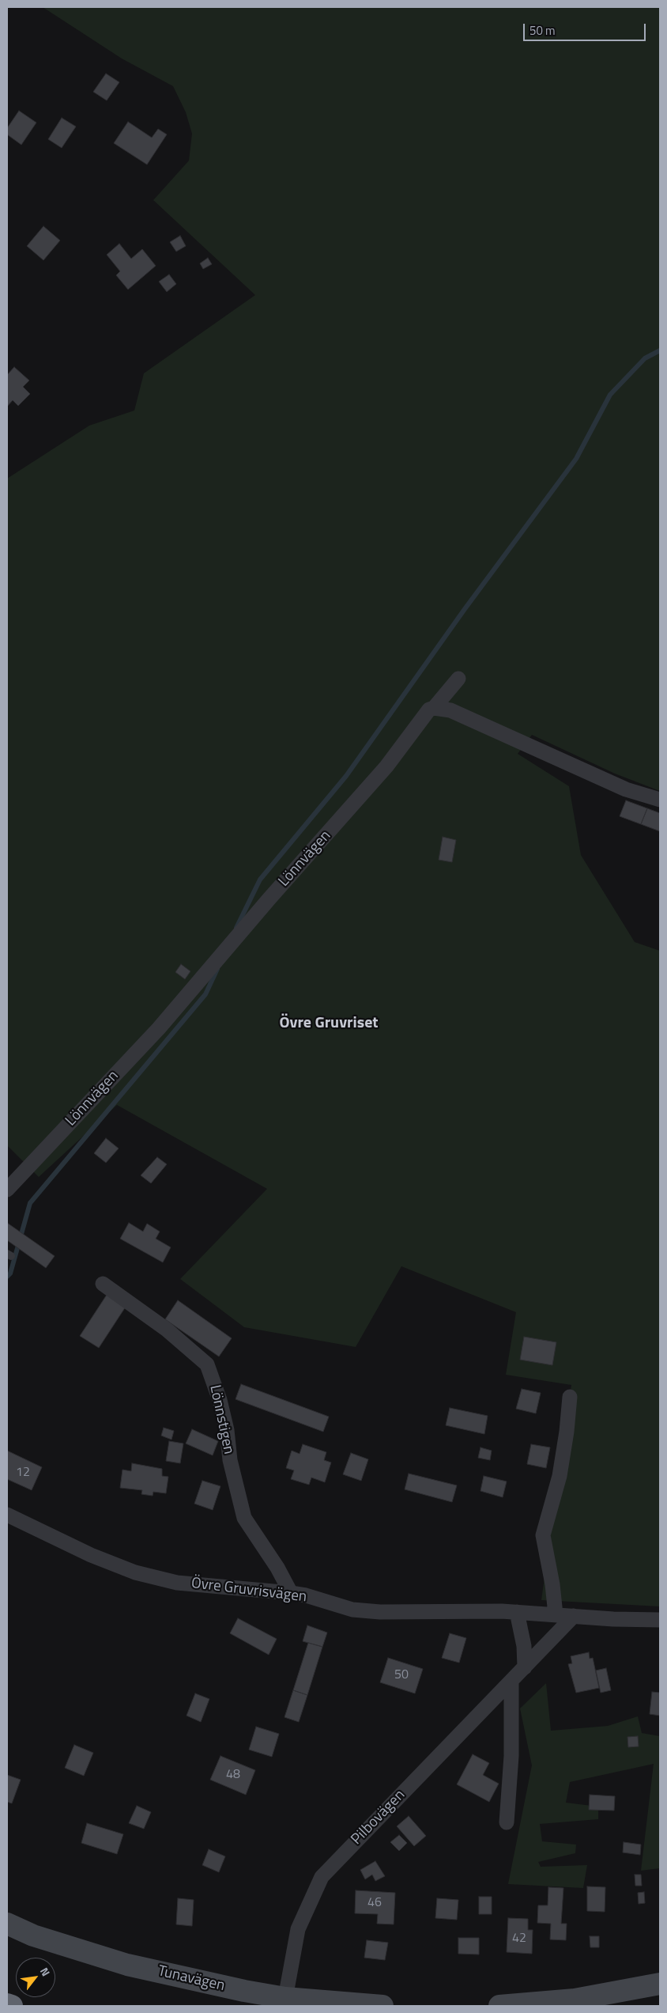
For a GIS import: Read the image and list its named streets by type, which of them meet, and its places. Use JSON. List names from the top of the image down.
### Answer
{
  "streets": {
    "street": [
      "Lönnvägen",
      "Lönnstigen",
      "Övre Gruvrisvägen",
      "Pilbovägen",
      "Tunavägen"
    ]
  },
  "crossings": [
    ["Lönnstigen", "Övre Gruvrisvägen"],
    ["Övre Gruvrisvägen", "Pilbovägen"],
    ["Pilbovägen", "Tunavägen"]
  ],
  "districts": ["Övre Gruvriset"],
  "house_numbers": [
    "12",
    "50",
    "48",
    "46",
    "42"
  ],
  "scale_bar": "50 m",
  "north": "top right"
}
